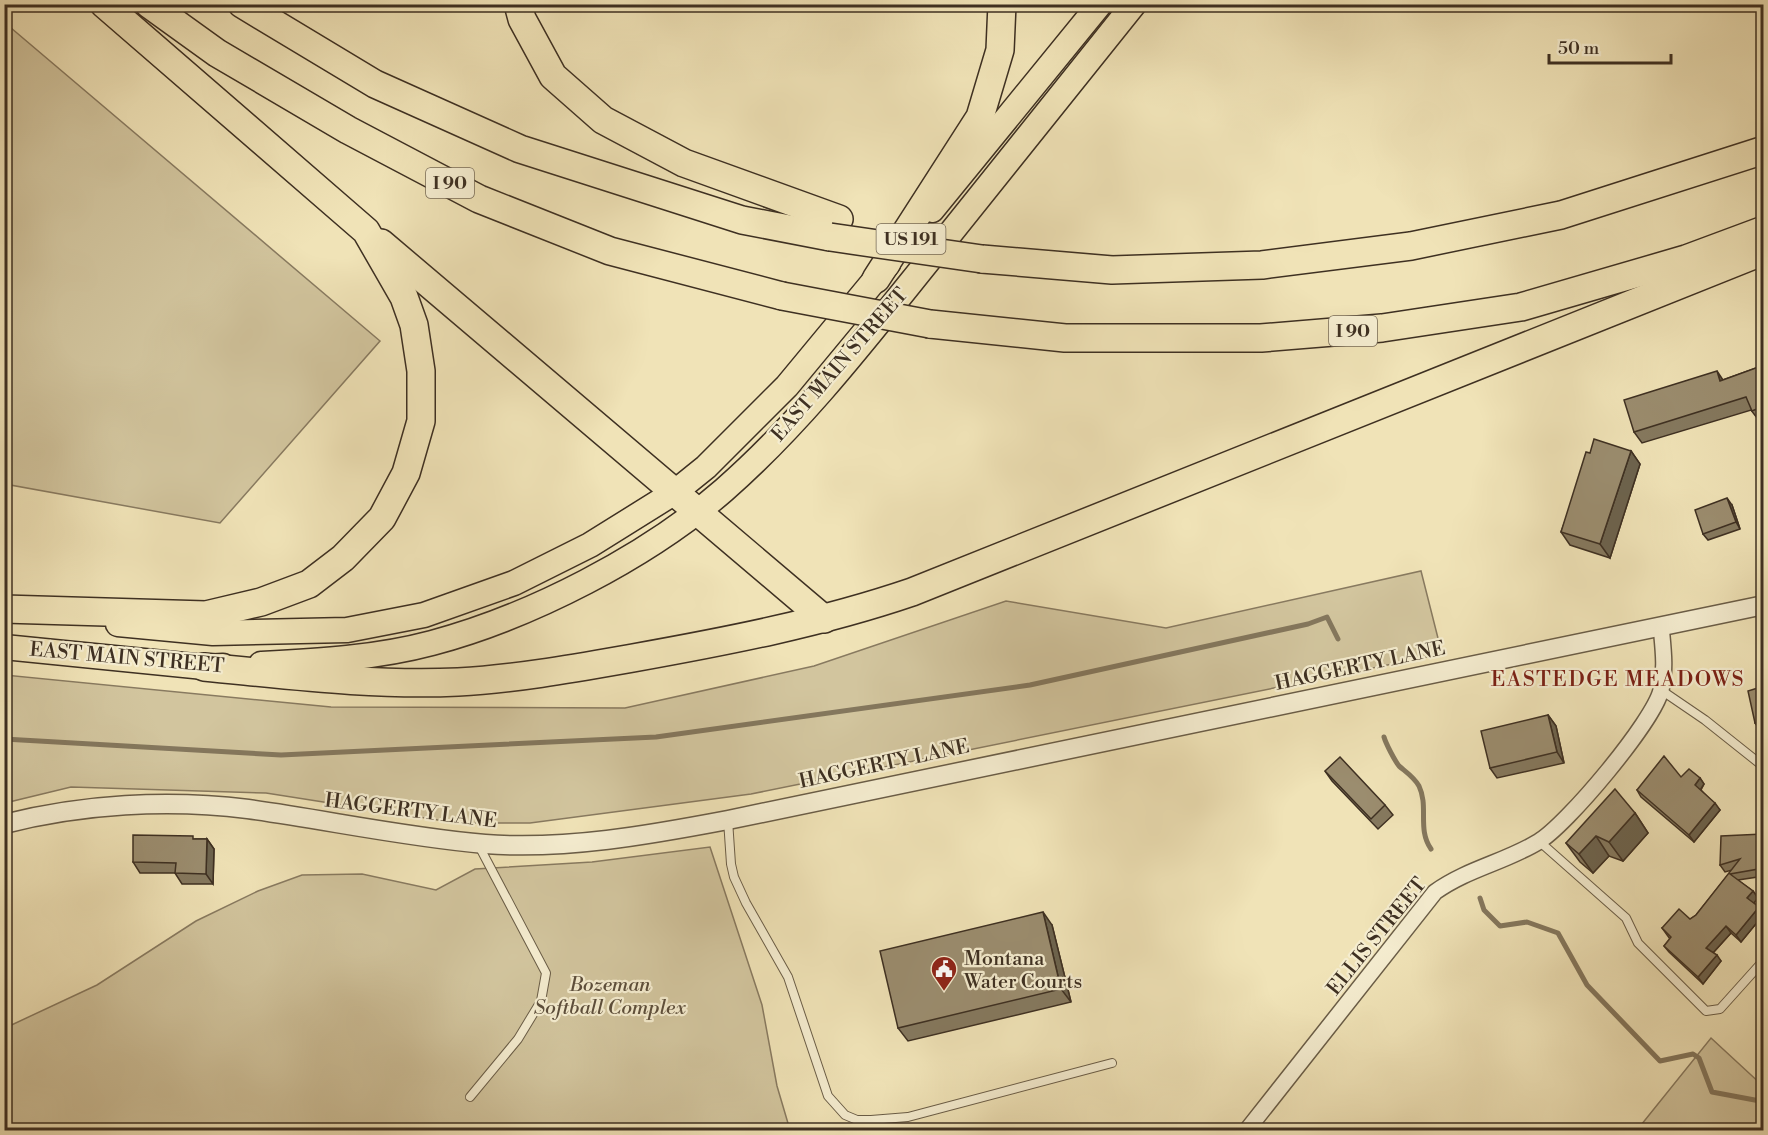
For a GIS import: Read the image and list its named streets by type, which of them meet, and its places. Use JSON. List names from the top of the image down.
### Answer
{
  "streets": {
    "highway": ["I 90", "US 191", "EAST MAIN STREET"],
    "street": ["HAGGERTY LANE", "ELLIS STREET"]
  },
  "crossings": [
    ["HAGGERTY LANE", "ELLIS STREET"]
  ],
  "districts": ["EASTEDGE MEADOWS"],
  "parks": ["Bozeman Softball Complex"],
  "places": {
    "public building": ["Montana Water Courts"]
  },
  "scale_bar": "50 m"
}
